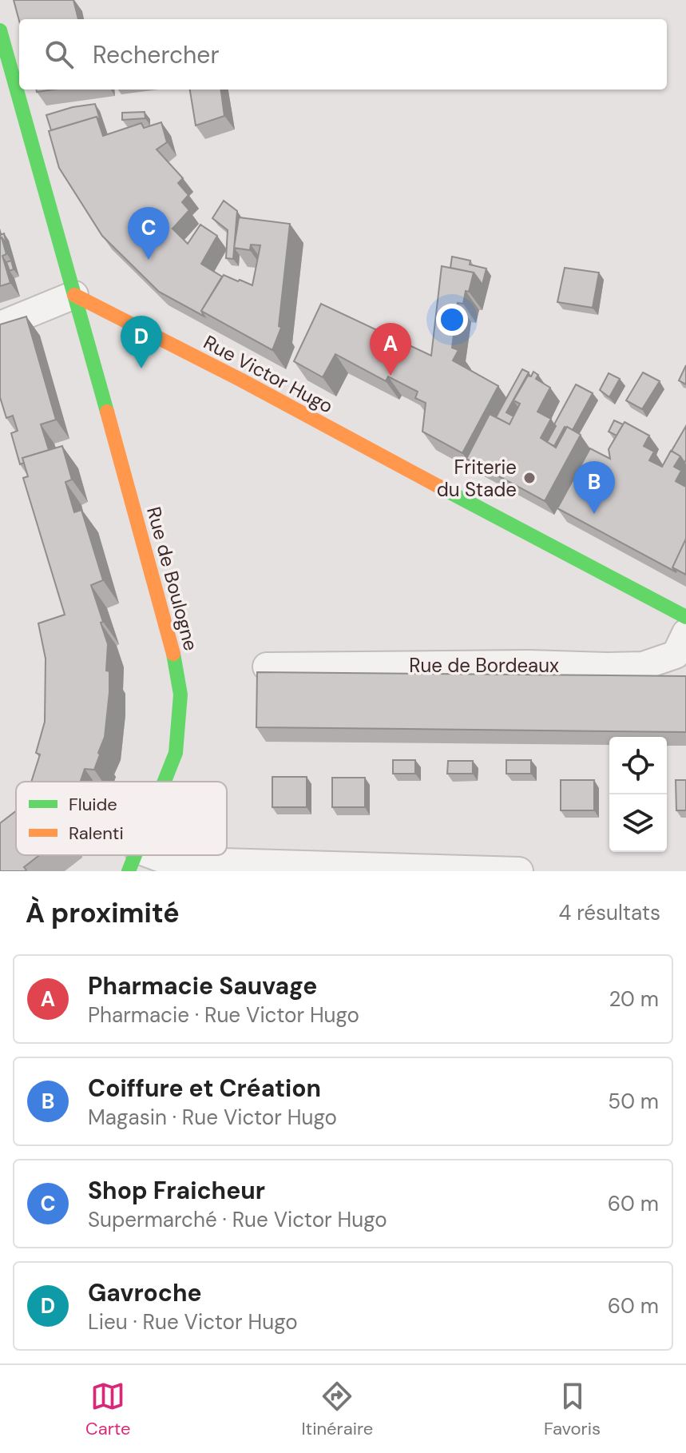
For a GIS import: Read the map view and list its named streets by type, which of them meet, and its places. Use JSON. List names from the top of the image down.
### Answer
{
  "streets": {
    "street": ["Rue Victor Hugo", "Rue de Boulogne", "Rue de Bordeaux"]
  },
  "crossings": [
    ["Rue Victor Hugo", "Rue de Boulogne"]
  ],
  "places": ["Friterie du Stade"],
  "legend": ["Fluide", "Ralenti"],
  "page": {
    "search": "Rechercher",
    "pins": [
      "C",
      "D",
      "A",
      "B"
    ],
    "heading": ["À proximité", "4 résultats"],
    "list": [
      {
        "mark": "A",
        "name": "Pharmacie Sauvage",
        "note": "Pharmacie · Rue Victor Hugo",
        "value": "20 m"
      },
      {
        "mark": "B",
        "name": "Coiffure et Création",
        "note": "Magasin · Rue Victor Hugo",
        "value": "50 m"
      },
      {
        "mark": "C",
        "name": "Shop Fraicheur",
        "note": "Supermarché · Rue Victor Hugo",
        "value": "60 m"
      },
      {
        "mark": "D",
        "name": "Gavroche",
        "note": "Lieu · Rue Victor Hugo",
        "value": "60 m"
      }
    ],
    "nav": ["Carte", "Itinéraire", "Favoris"]
  }
}
